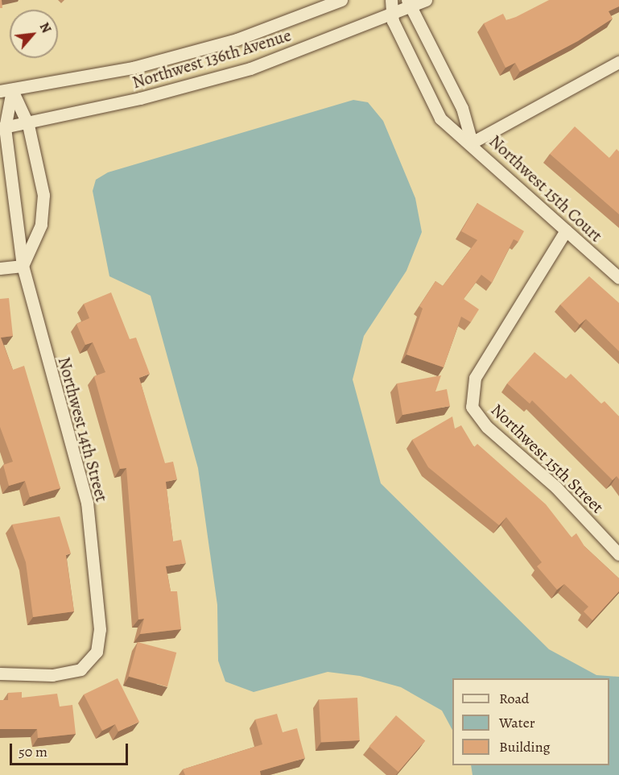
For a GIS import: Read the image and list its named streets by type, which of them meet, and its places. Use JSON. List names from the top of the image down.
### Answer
{
  "streets": {
    "street": [
      "Northwest 136th Avenue",
      "Northwest 15th Court",
      "Northwest 14th Street",
      "Northwest 15th Street"
    ]
  },
  "crossings": [
    ["Northwest 136th Avenue", "Northwest 15th Court"],
    ["Northwest 136th Avenue", "Northwest 14th Street"],
    ["Northwest 15th Court", "Northwest 15th Street"]
  ],
  "legend": ["Road", "Water", "Building"],
  "scale_bar": "50 m",
  "north": "top right"
}
